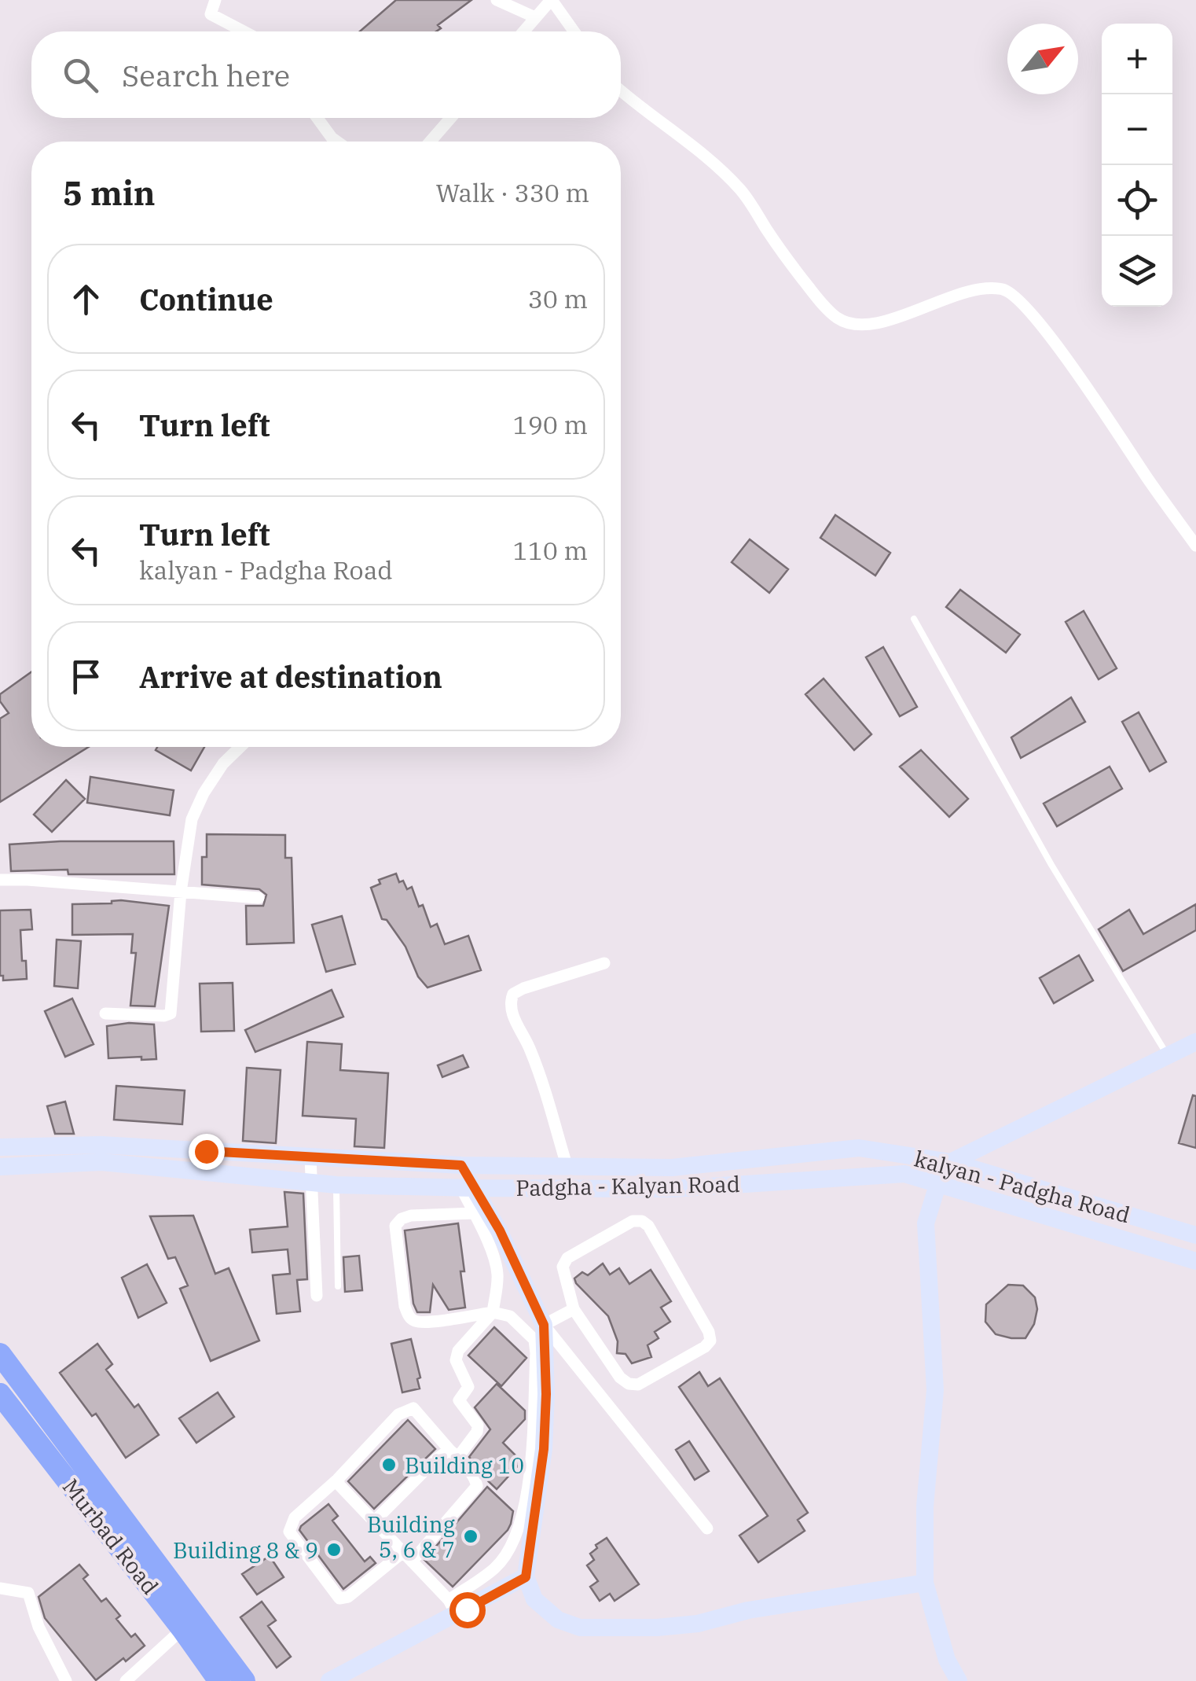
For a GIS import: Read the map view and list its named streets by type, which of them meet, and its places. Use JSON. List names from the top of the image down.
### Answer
{
  "streets": {
    "highway": ["Murbad Road"],
    "main road": ["Padgha - Kalyan Road", "kalyan - Padgha Road"]
  },
  "crossings": [
    ["Padgha - Kalyan Road", "kalyan - Padgha Road"]
  ],
  "places": ["Building 10", "Building 5, 6 & 7", "Building 8 & 9"],
  "north": "top right",
  "page": {
    "map_buttons": ["+", "−"],
    "search": "Search here",
    "heading": ["5 min", "Walk · 330 m"],
    "list": [
      ["Continue", "30 m"],
      ["Turn left", "190 m"],
      ["Turn left", "kalyan - Padgha Road", "110 m"],
      "Arrive at destination"
    ]
  }
}
